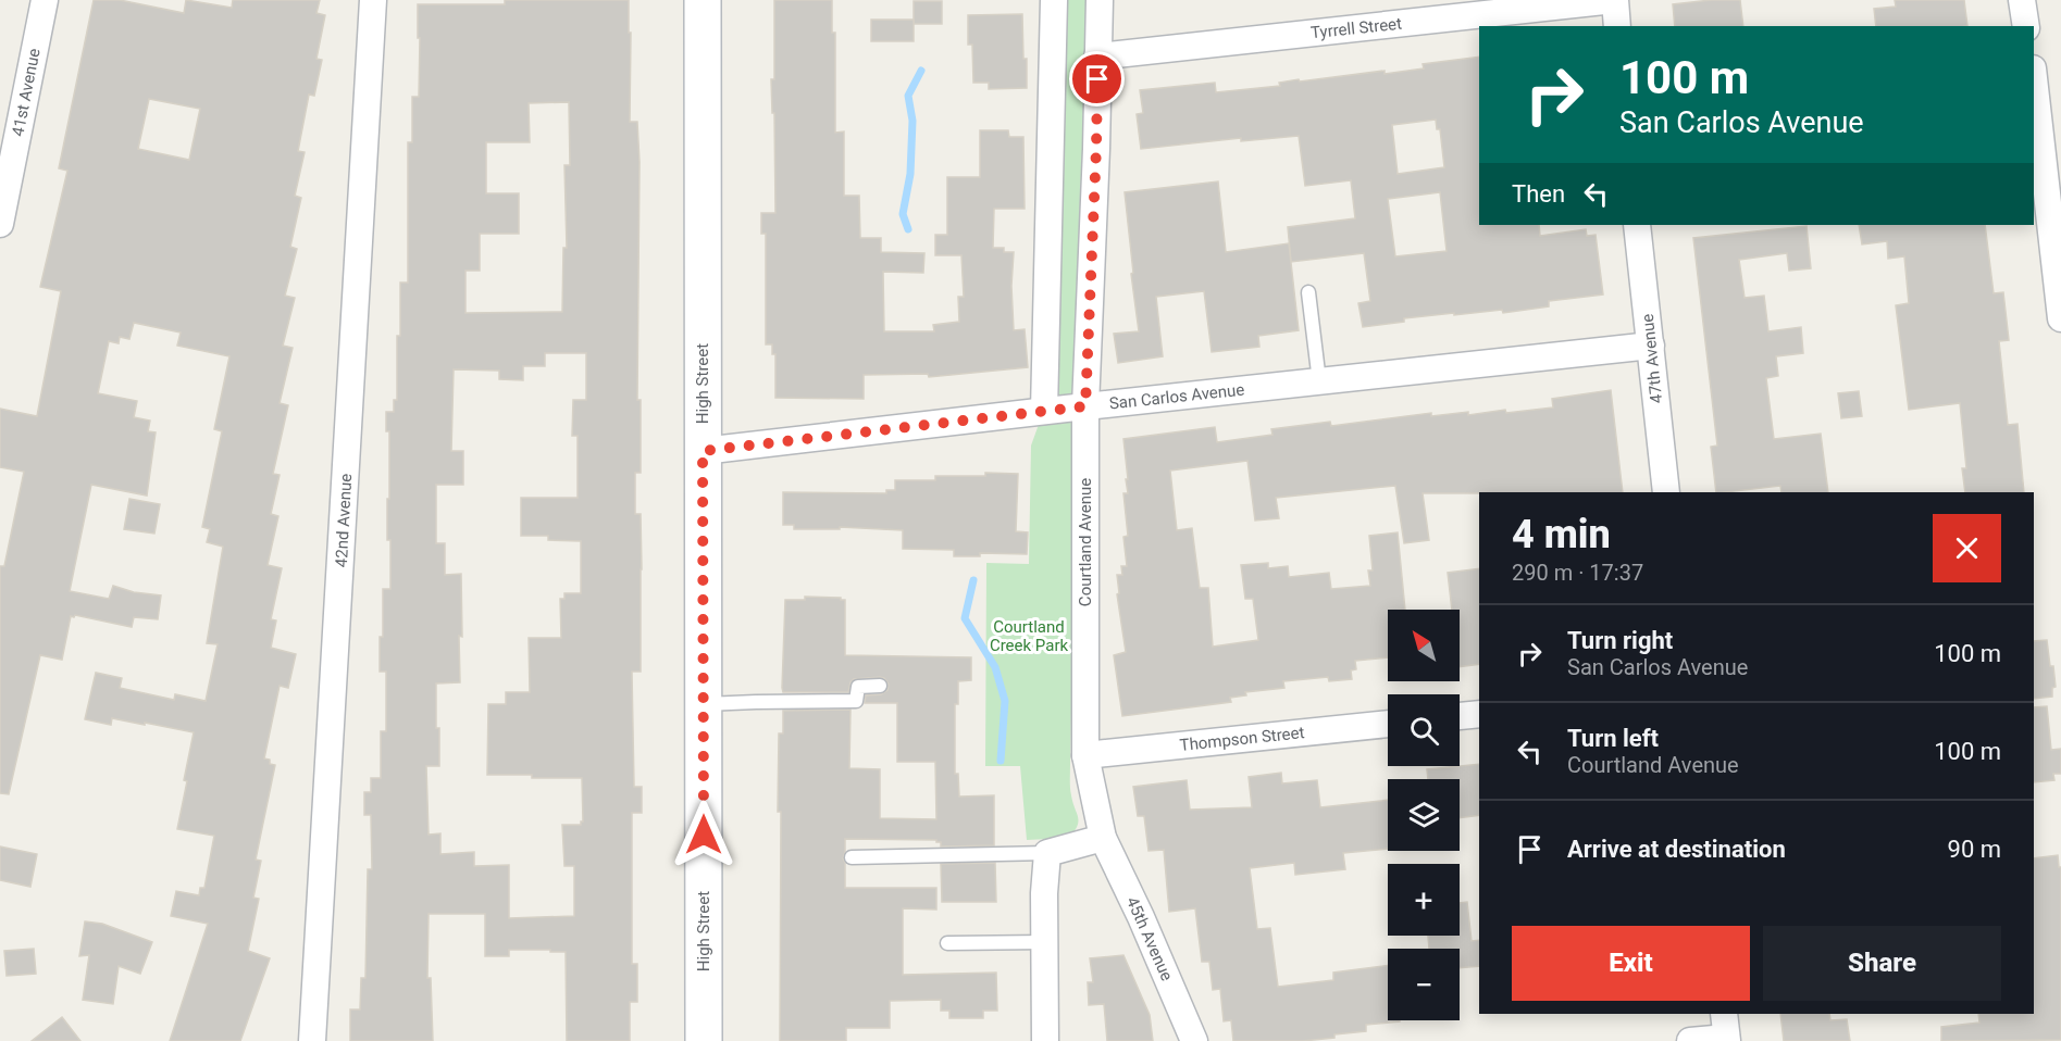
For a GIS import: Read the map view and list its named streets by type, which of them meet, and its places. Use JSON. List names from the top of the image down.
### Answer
{
  "streets": {
    "main road": ["High Street"],
    "street": [
      "Tyrrell Street",
      "41st Avenue",
      "47th Avenue",
      "San Carlos Avenue",
      "42nd Avenue",
      "Courtland Avenue",
      "Thompson Street",
      "45th Avenue"
    ]
  },
  "crossings": [
    ["Tyrrell Street", "Courtland Avenue"],
    ["47th Avenue", "San Carlos Avenue"],
    ["High Street", "San Carlos Avenue"],
    ["San Carlos Avenue", "Courtland Avenue"],
    ["Courtland Avenue", "Thompson Street"],
    ["Courtland Avenue", "45th Avenue"]
  ],
  "parks": ["Courtland Creek Park"],
  "north": "top left",
  "page": {
    "turn": ["100 m", "San Carlos Avenue"],
    "then": "Then",
    "heading": ["4 min", "290 m · 17:37"],
    "list": [
      {
        "name": "Turn right",
        "note": "San Carlos Avenue",
        "value": "100 m"
      },
      {
        "name": "Turn left",
        "note": "Courtland Avenue",
        "value": "100 m"
      },
      {
        "name": "Arrive at destination",
        "value": "90 m"
      }
    ],
    "map_buttons": ["+", "−"],
    "buttons": ["Exit", "Share"]
  }
}
